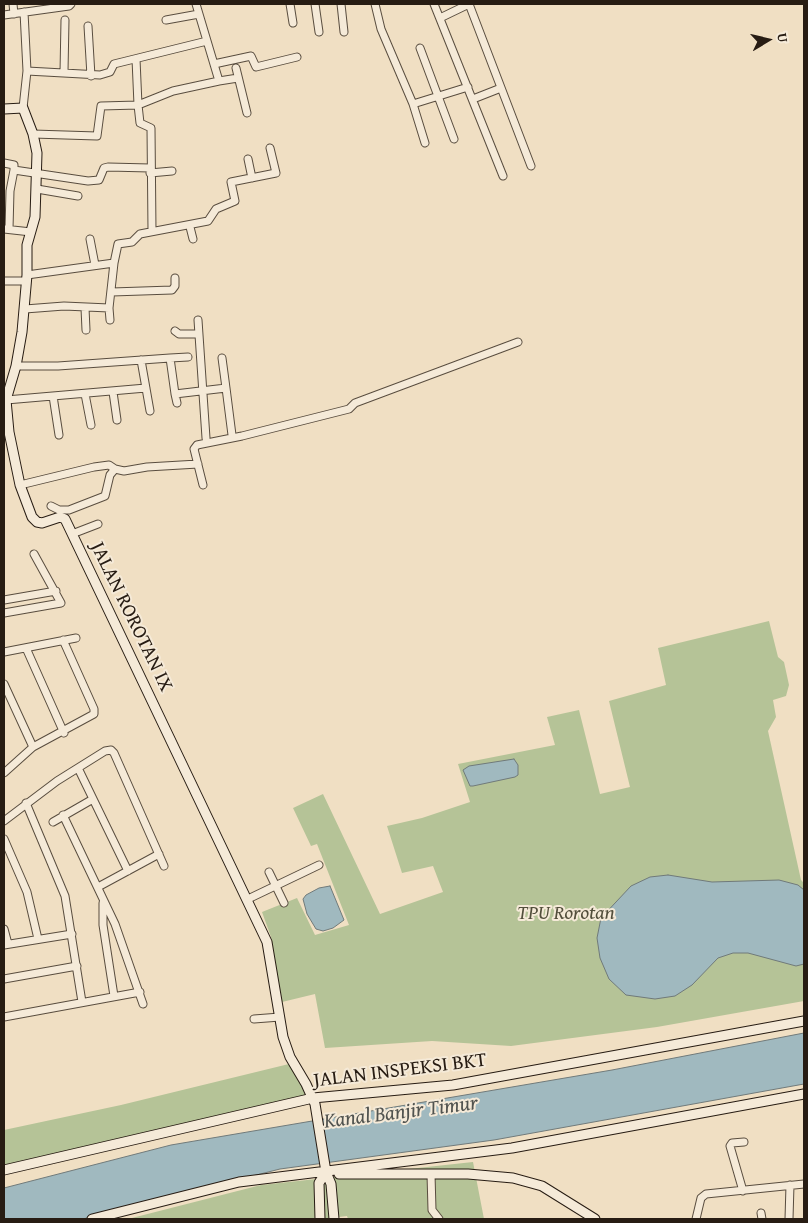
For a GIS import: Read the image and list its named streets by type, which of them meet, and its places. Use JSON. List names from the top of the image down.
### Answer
{
  "streets": {
    "street": ["JALAN ROROTAN IX", "JALAN INSPEKSI BKT"]
  },
  "crossings": [
    ["JALAN ROROTAN IX", "JALAN INSPEKSI BKT"]
  ],
  "water": ["Kanal Banjir Timur"],
  "parks": ["TPU Rorotan"],
  "north": "right"
}
